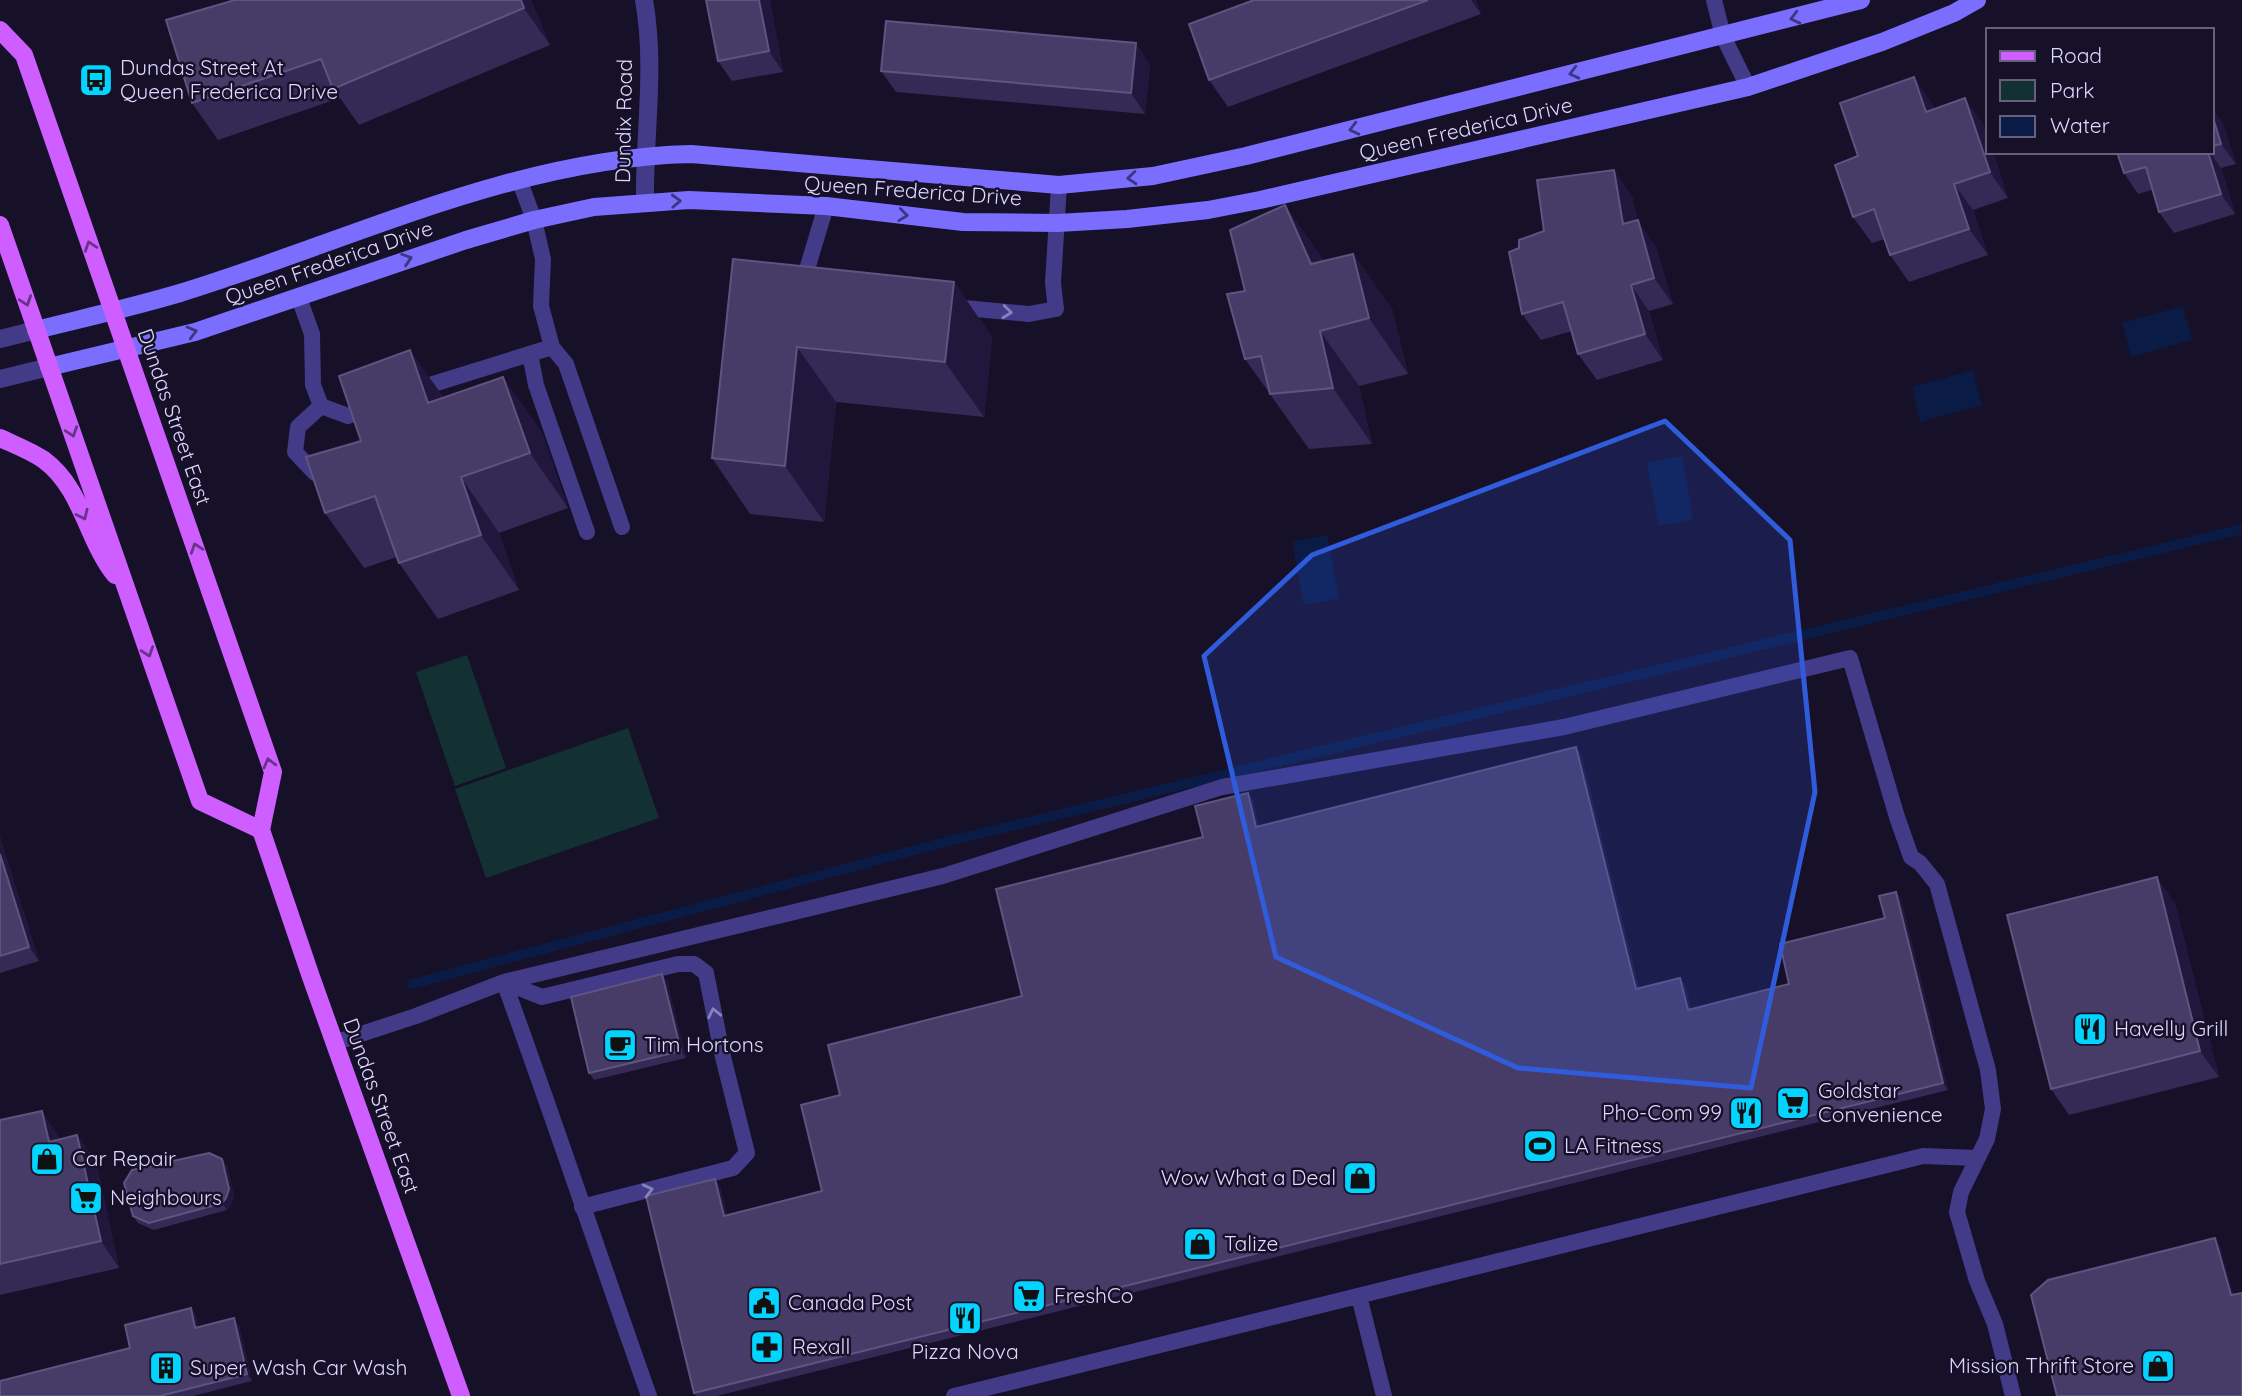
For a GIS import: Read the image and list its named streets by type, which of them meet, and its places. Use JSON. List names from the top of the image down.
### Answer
{
  "streets": {
    "main road": ["Dundas Street East"],
    "street": ["Dundix Road", "Queen Frederica Drive"]
  },
  "crossings": [
    ["Dundix Road", "Queen Frederica Drive"],
    ["Queen Frederica Drive", "Dundas Street East"]
  ],
  "places": {
    "bus stop": ["Dundas Street At Queen Frederica Drive"],
    "restaurant": ["Havelly Grill", "Pho-Com 99", "Pizza Nova"],
    "cafe": ["Tim Hortons"],
    "supermarket": ["Goldstar Convenience", "Neighbours", "FreshCo"],
    "sports": ["LA Fitness"],
    "shop": [
      "Car Repair",
      "Wow What a Deal",
      "Talize",
      "Mission Thrift Store"
    ],
    "public building": ["Canada Post"],
    "pharmacy": ["Rexall"],
    "building": ["Super Wash Car Wash"]
  },
  "legend": ["Road", "Park", "Water"]
}
